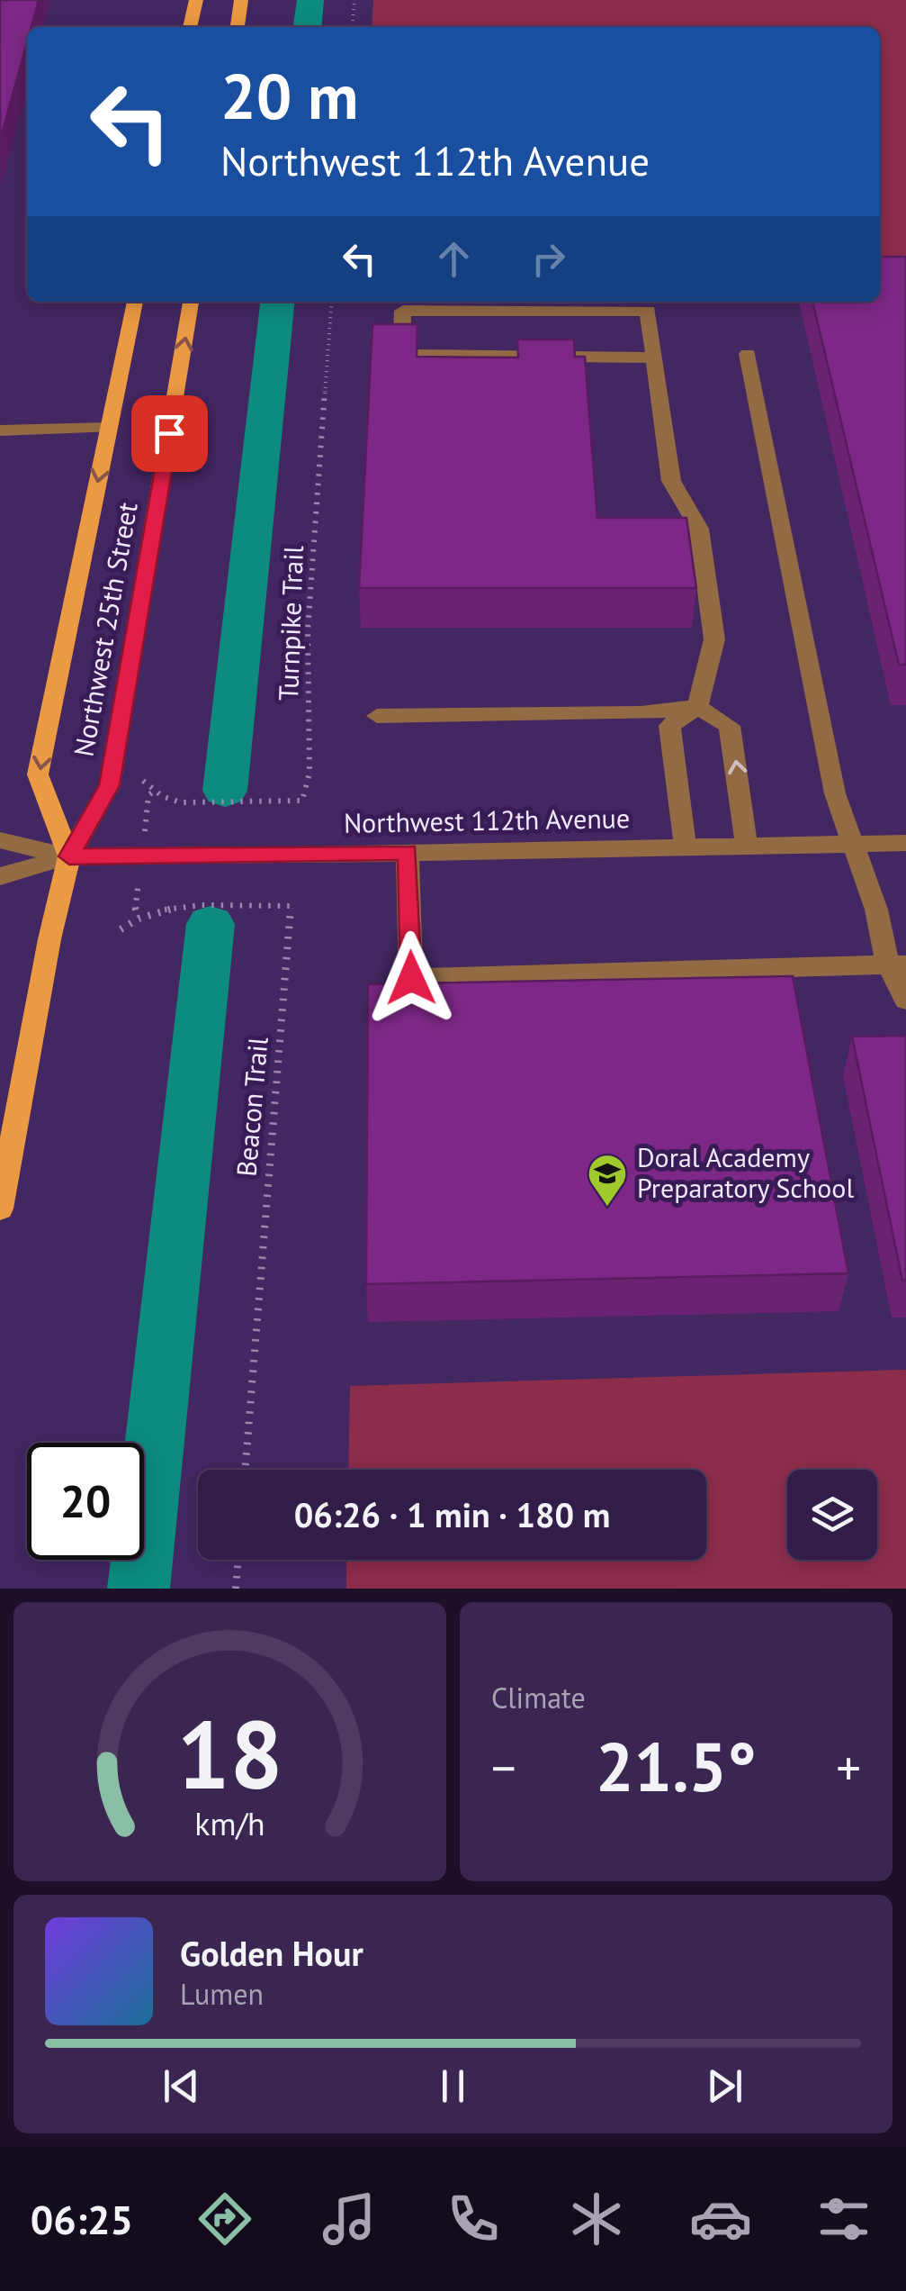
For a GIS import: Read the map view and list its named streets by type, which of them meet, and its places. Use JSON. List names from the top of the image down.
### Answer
{
  "streets": {
    "main road": ["Northwest 25th Street"],
    "street": ["Northwest 112th Avenue"],
    "path": ["Turnpike Trail", "Beacon Trail"]
  },
  "crossings": [
    ["Northwest 25th Street", "Northwest 112th Avenue"]
  ],
  "places": {
    "school or university": ["Doral Academy Preparatory School"]
  },
  "page": {
    "turn": ["20 m", "Northwest 112th Avenue"],
    "limit": "20",
    "trip": "06:26 · 1 min · 180 m",
    "tile": "Climate",
    "heat": ["−", "21.5°", "+"],
    "song": ["Golden Hour", "Lumen"],
    "tabs": "06:25",
    "gauge": ["18", "km/h"]
  }
}
